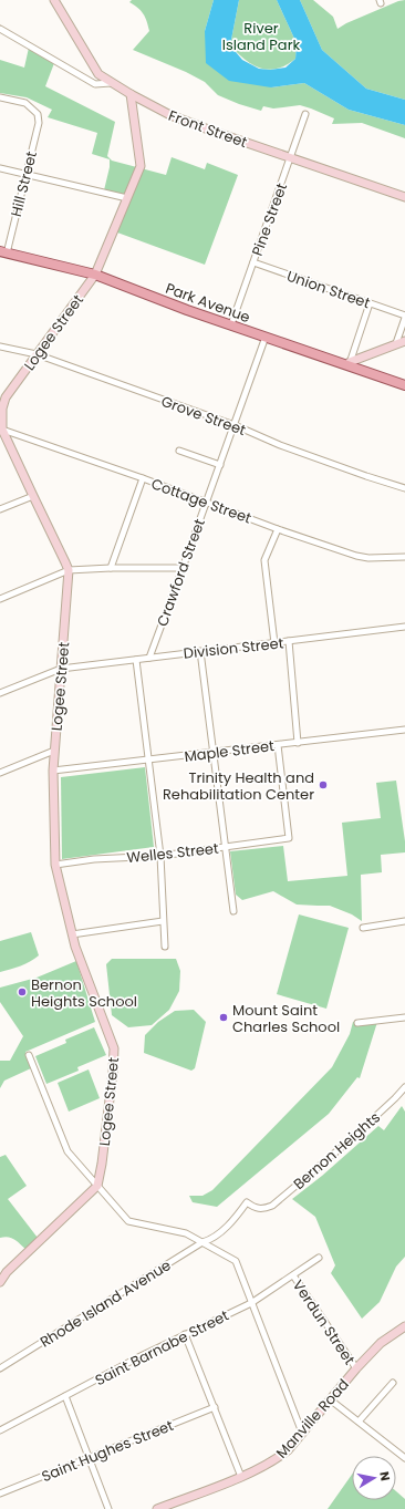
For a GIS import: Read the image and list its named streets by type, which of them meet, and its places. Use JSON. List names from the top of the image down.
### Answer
{
  "streets": {
    "main road": ["Park Avenue"],
    "street": [
      "Front Street",
      "Hill Street",
      "Pine Street",
      "Union Street",
      "Logee Street",
      "Grove Street",
      "Cottage Street",
      "Crawford Street",
      "Division Street",
      "Maple Street",
      "Welles Street",
      "Bernon Heights",
      "Rhode Island Avenue",
      "Verdun Street",
      "Saint Barnabe Street",
      "Manville Road",
      "Saint Hughes Street"
    ]
  },
  "crossings": [
    ["Front Street", "Pine Street"],
    ["Front Street", "Logee Street"],
    ["Hill Street", "Park Avenue"],
    ["Pine Street", "Union Street"],
    ["Pine Street", "Park Avenue"],
    ["Park Avenue", "Logee Street"],
    ["Park Avenue", "Crawford Street"],
    ["Logee Street", "Grove Street"],
    ["Logee Street", "Cottage Street"],
    ["Logee Street", "Division Street"],
    ["Logee Street", "Maple Street"],
    ["Logee Street", "Welles Street"],
    ["Grove Street", "Crawford Street"],
    ["Cottage Street", "Crawford Street"],
    ["Crawford Street", "Division Street"],
    ["Maple Street", "Welles Street"],
    ["Bernon Heights", "Rhode Island Avenue"],
    ["Verdun Street", "Saint Barnabe Street"],
    ["Verdun Street", "Manville Road"]
  ],
  "parks": ["River Island Park"],
  "places": ["Trinity Health and Rehabilitation Center", "Bernon Heights School", "Mount Saint Charles School"],
  "north": "right"
}
